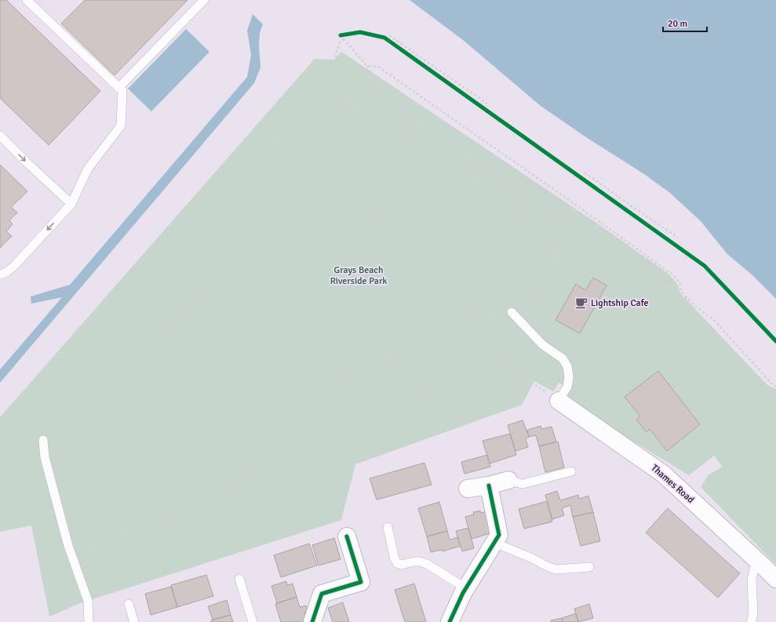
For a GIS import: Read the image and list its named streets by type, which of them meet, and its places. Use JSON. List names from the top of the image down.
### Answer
{
  "streets": {
    "street": ["Thames Road"]
  },
  "parks": ["Grays Beach Riverside Park"],
  "places": {
    "cafe": ["Lightship Cafe"]
  },
  "scale_bar": "20 m"
}
